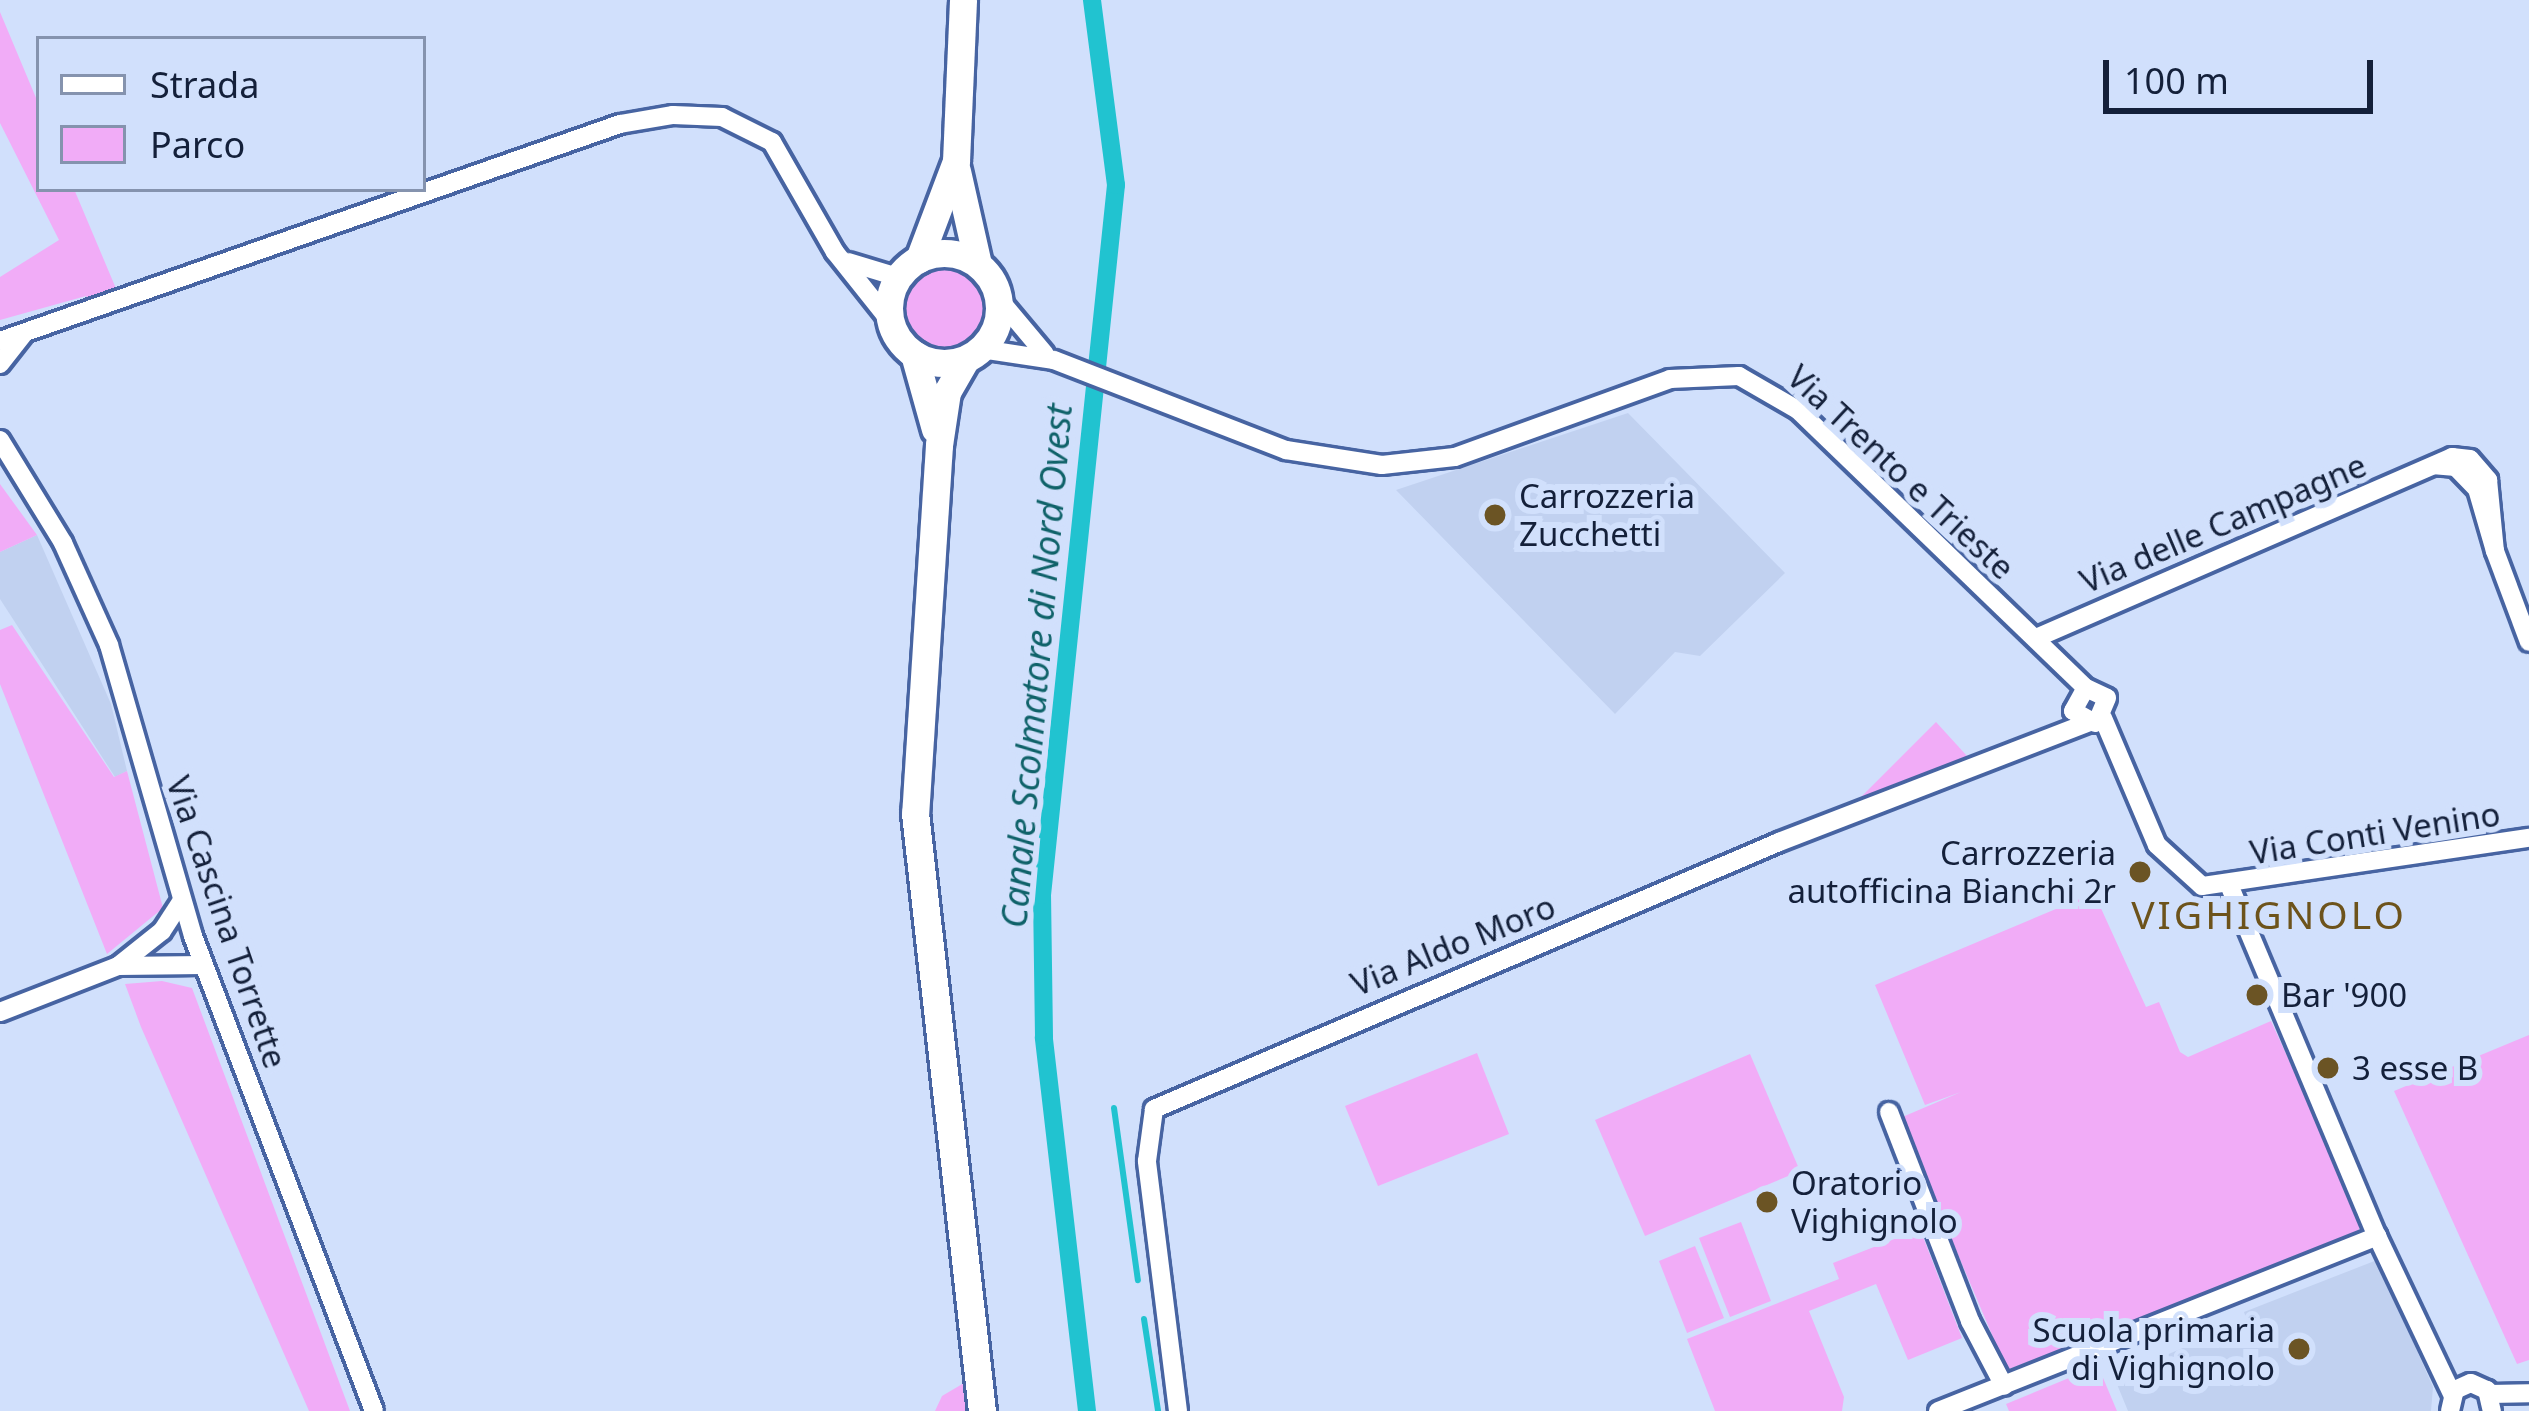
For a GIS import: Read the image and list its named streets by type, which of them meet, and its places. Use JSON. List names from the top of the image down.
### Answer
{
  "streets": {
    "street": [
      "Via Trento e Trieste",
      "Via delle Campagne",
      "Via Conti Venino",
      "Via Cascina Torrette",
      "Via Aldo Moro"
    ]
  },
  "crossings": [
    ["Via Trento e Trieste", "Via delle Campagne"],
    ["Via Trento e Trieste", "Via Conti Venino"],
    ["Via Trento e Trieste", "Via Aldo Moro"]
  ],
  "districts": ["VIGHIGNOLO"],
  "water": ["Canale Scolmatore di Nord Ovest"],
  "places": [
    "Carrozzeria Zucchetti",
    "Carrozzeria autofficina Bianchi 2r",
    "Bar '900",
    "3 esse B",
    "Oratorio Vighignolo",
    "Scuola primaria di Vighignolo"
  ],
  "legend": ["Strada", "Parco"],
  "scale_bar": "100 m"
}
